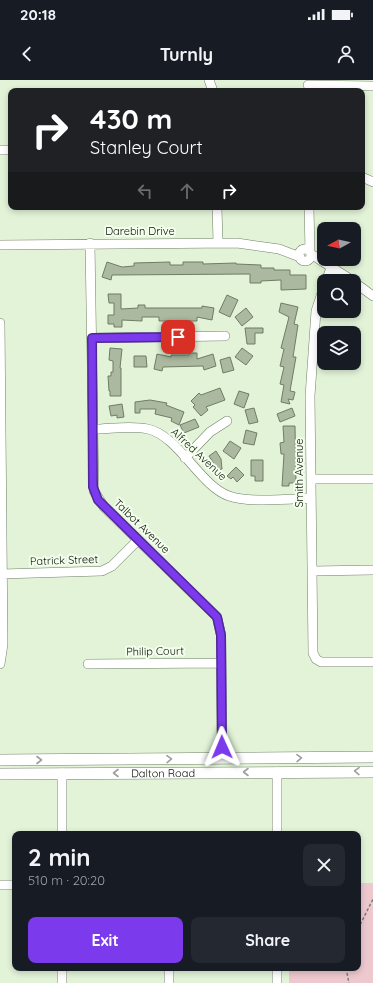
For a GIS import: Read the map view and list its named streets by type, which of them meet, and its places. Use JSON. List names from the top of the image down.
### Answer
{
  "streets": {
    "main road": ["Dalton Road"],
    "street": [
      "Darebin Drive",
      "Alfred Avenue",
      "Smith Avenue",
      "Talbot Avenue",
      "Patrick Street",
      "Philip Court"
    ]
  },
  "crossings": [
    ["Darebin Drive", "Talbot Avenue"],
    ["Alfred Avenue", "Smith Avenue"],
    ["Alfred Avenue", "Talbot Avenue"],
    ["Talbot Avenue", "Patrick Street"],
    ["Talbot Avenue", "Philip Court"],
    ["Talbot Avenue", "Dalton Road"]
  ],
  "north": "left",
  "page": {
    "status": "20:18",
    "header": "Turnly",
    "turn": ["430 m", "Stanley Court"],
    "heading": ["2 min", "510 m · 20:20"],
    "buttons": ["Exit", "Share"]
  }
}
